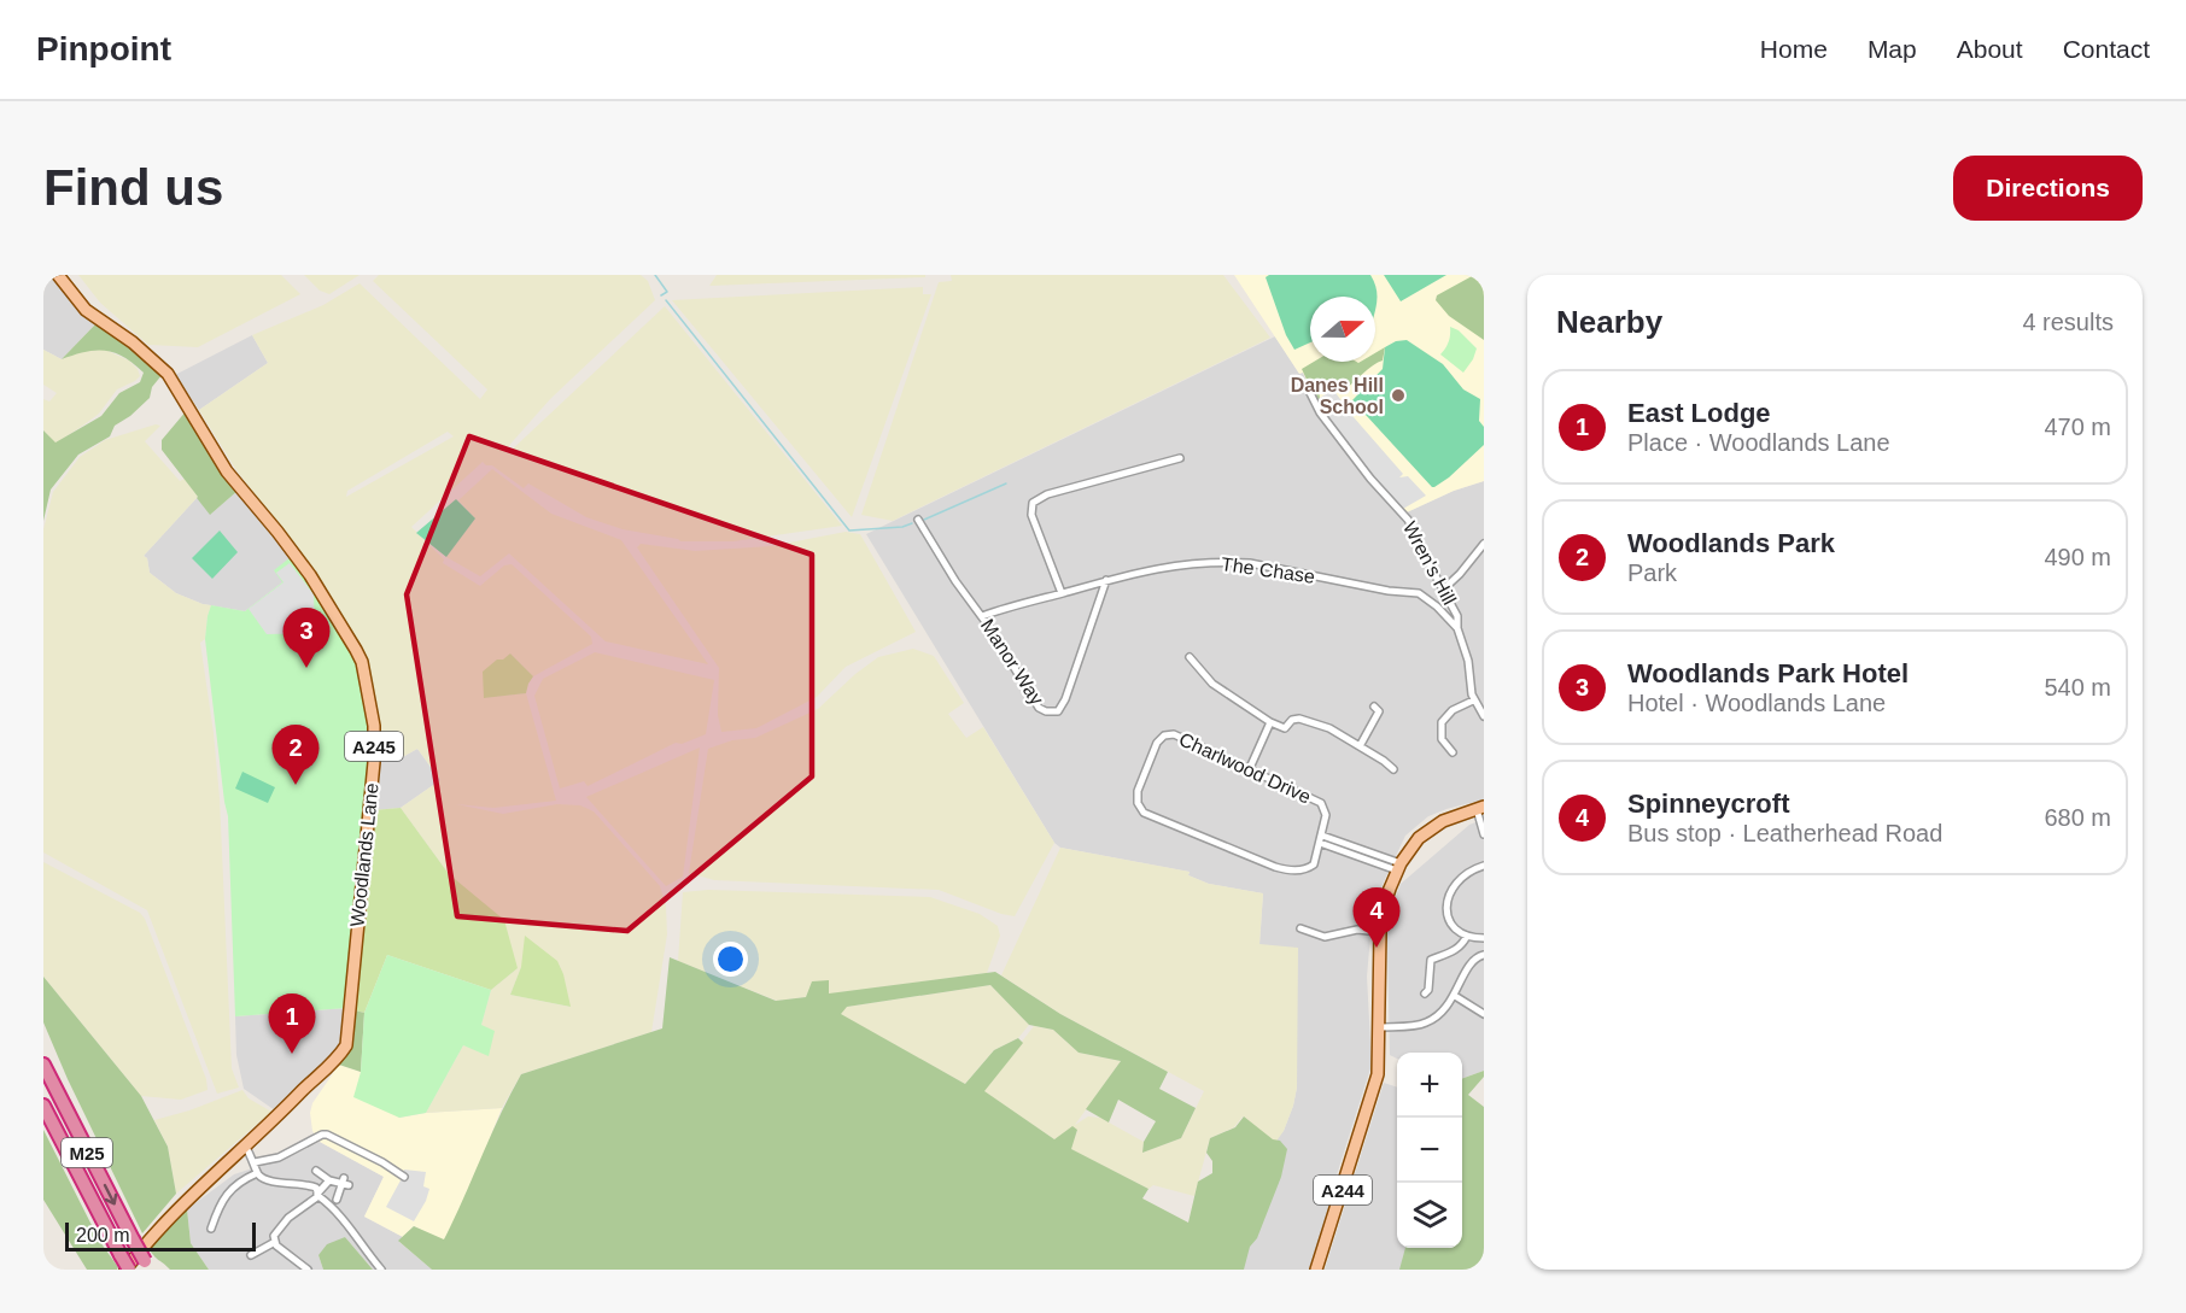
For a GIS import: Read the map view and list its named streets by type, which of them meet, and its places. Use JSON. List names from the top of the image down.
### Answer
{
  "streets": {
    "highway": ["M25"],
    "main road": ["A245", "Woodlands Lane", "A244"],
    "street": [
      "Wren's Hill",
      "The Chase",
      "Manor Way",
      "Charlwood Drive"
    ]
  },
  "crossings": [
    ["Wren's Hill", "The Chase"],
    ["The Chase", "Manor Way"],
    ["A245", "Woodlands Lane"],
    ["A245", "M25"],
    ["Woodlands Lane", "M25"]
  ],
  "places": ["Danes Hill School"],
  "scale_bar": "200 m",
  "north": "right",
  "page": {
    "header": "Pinpoint",
    "nav": [
      "Home",
      "Map",
      "About",
      "Contact"
    ],
    "buttons": "Directions",
    "title": "Find us",
    "heading": ["Nearby", "4 results"],
    "list": [
      {
        "mark": "1",
        "name": "East Lodge",
        "note": "Place · Woodlands Lane",
        "value": "470 m"
      },
      {
        "mark": "2",
        "name": "Woodlands Park",
        "note": "Park",
        "value": "490 m"
      },
      {
        "mark": "3",
        "name": "Woodlands Park Hotel",
        "note": "Hotel · Woodlands Lane",
        "value": "540 m"
      },
      {
        "mark": "4",
        "name": "Spinneycroft",
        "note": "Bus stop · Leatherhead Road",
        "value": "680 m"
      }
    ],
    "pins": [
      "3",
      "2",
      "4",
      "1"
    ],
    "map_buttons": ["+", "−"],
    "scale": "200 m"
  }
}
